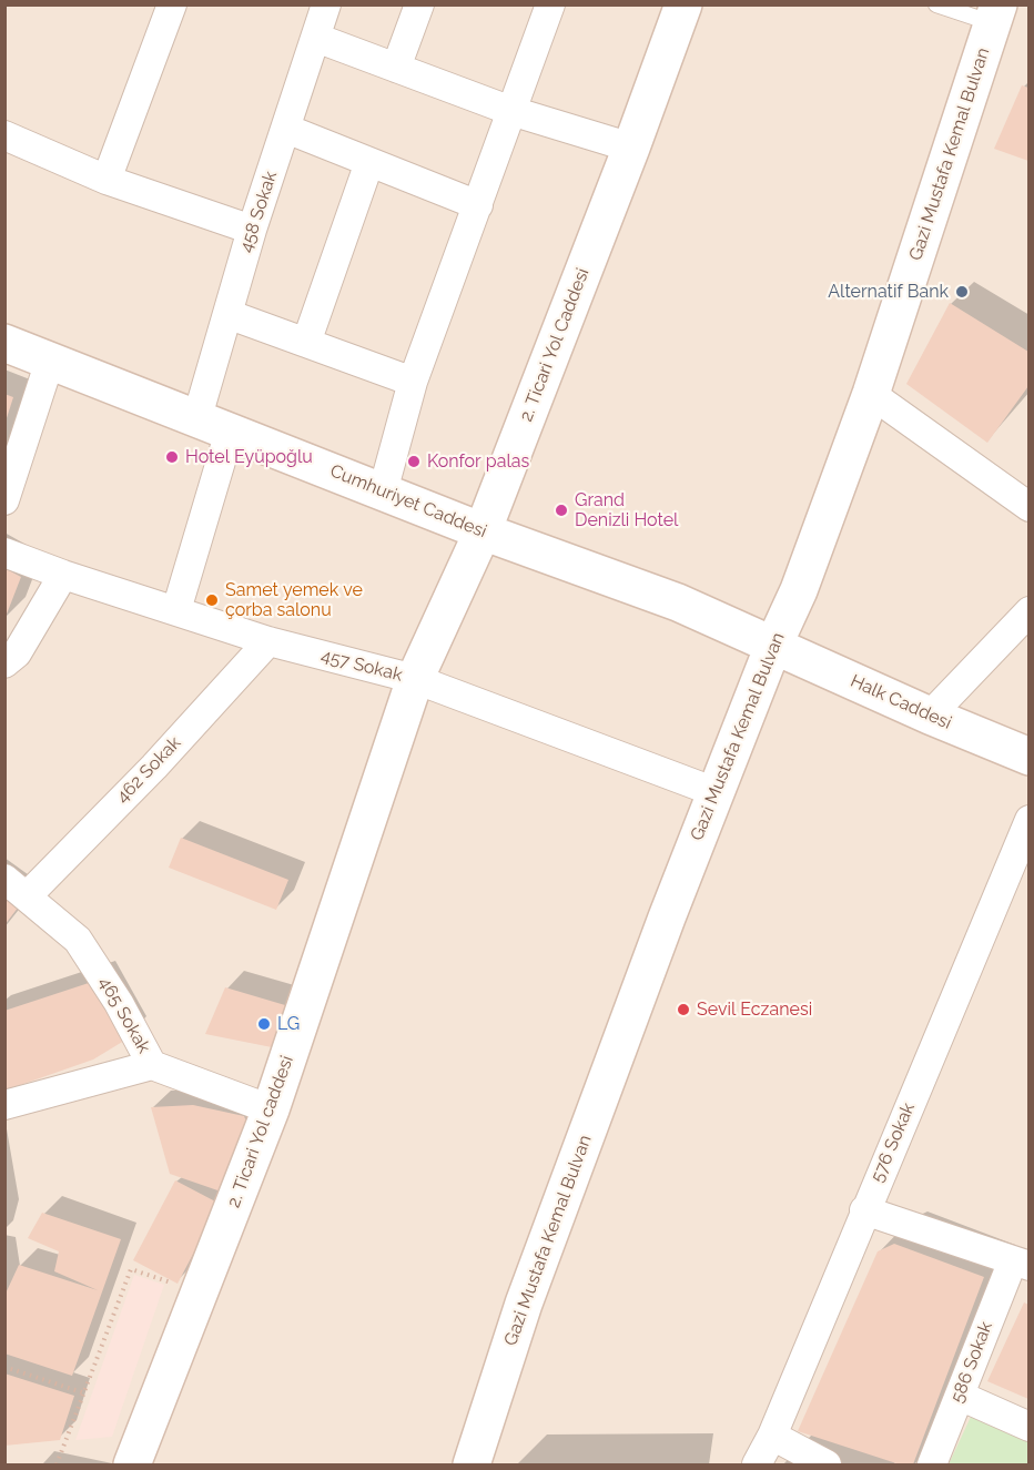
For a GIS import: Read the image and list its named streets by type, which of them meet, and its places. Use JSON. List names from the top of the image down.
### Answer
{
  "streets": {
    "main road": [
      "Gazi Mustafa Kemal Bulvan",
      "2. Ticari Yol Caddesi",
      "Cumhuriyet Caddesi",
      "Halk Caddesi",
      "2. Ticari Yol caddesi"
    ],
    "street": [
      "458 Sokak",
      "457 Sokak",
      "462 Sokak",
      "465 Sokak",
      "576 Sokak",
      "586 Sokak"
    ]
  },
  "crossings": [
    ["Gazi Mustafa Kemal Bulvan", "Cumhuriyet Caddesi"],
    ["Gazi Mustafa Kemal Bulvan", "457 Sokak"],
    ["Gazi Mustafa Kemal Bulvan", "Halk Caddesi"],
    ["458 Sokak", "Cumhuriyet Caddesi"],
    ["2. Ticari Yol Caddesi", "Cumhuriyet Caddesi"],
    ["2. Ticari Yol Caddesi", "457 Sokak"],
    ["2. Ticari Yol Caddesi", "2. Ticari Yol caddesi"],
    ["Cumhuriyet Caddesi", "Halk Caddesi"],
    ["457 Sokak", "462 Sokak"],
    ["457 Sokak", "2. Ticari Yol caddesi"],
    ["462 Sokak", "465 Sokak"],
    ["465 Sokak", "2. Ticari Yol caddesi"]
  ],
  "places": [
    "Alternatif Bank",
    "Hotel Eyüpoğlu",
    "Konfor palas",
    "Grand Denizli Hotel",
    "Samet yemek ve çorba salonu",
    "Sevil Eczanesi",
    "LG"
  ]
}
